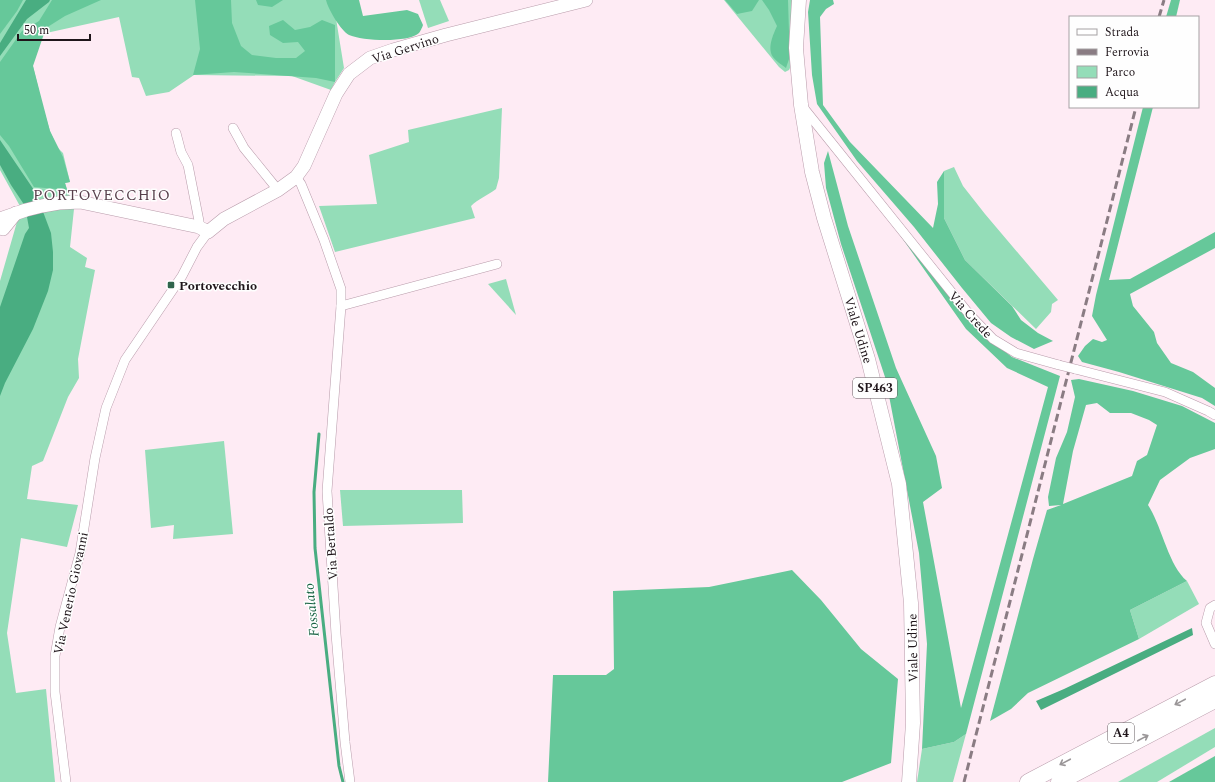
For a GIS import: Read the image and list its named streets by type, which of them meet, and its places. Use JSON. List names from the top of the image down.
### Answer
{
  "streets": {
    "highway": ["A4"],
    "main road": ["Viale Udine", "SP463"],
    "street": [
      "Via Gervino",
      "Via Crede",
      "Via Bertaldo",
      "Via Venerio Giovanni"
    ]
  },
  "crossings": [
    ["Via Gervino", "Via Bertaldo"],
    ["Via Gervino", "Via Venerio Giovanni"],
    ["Via Crede", "Viale Udine"]
  ],
  "districts": ["PORTOVECCHIO"],
  "water": ["Fossalato"],
  "places": {
    "transit": ["Portovecchio"]
  },
  "legend": [
    "Strada",
    "Ferrovia",
    "Parco",
    "Acqua"
  ],
  "scale_bar": "50 m"
}
